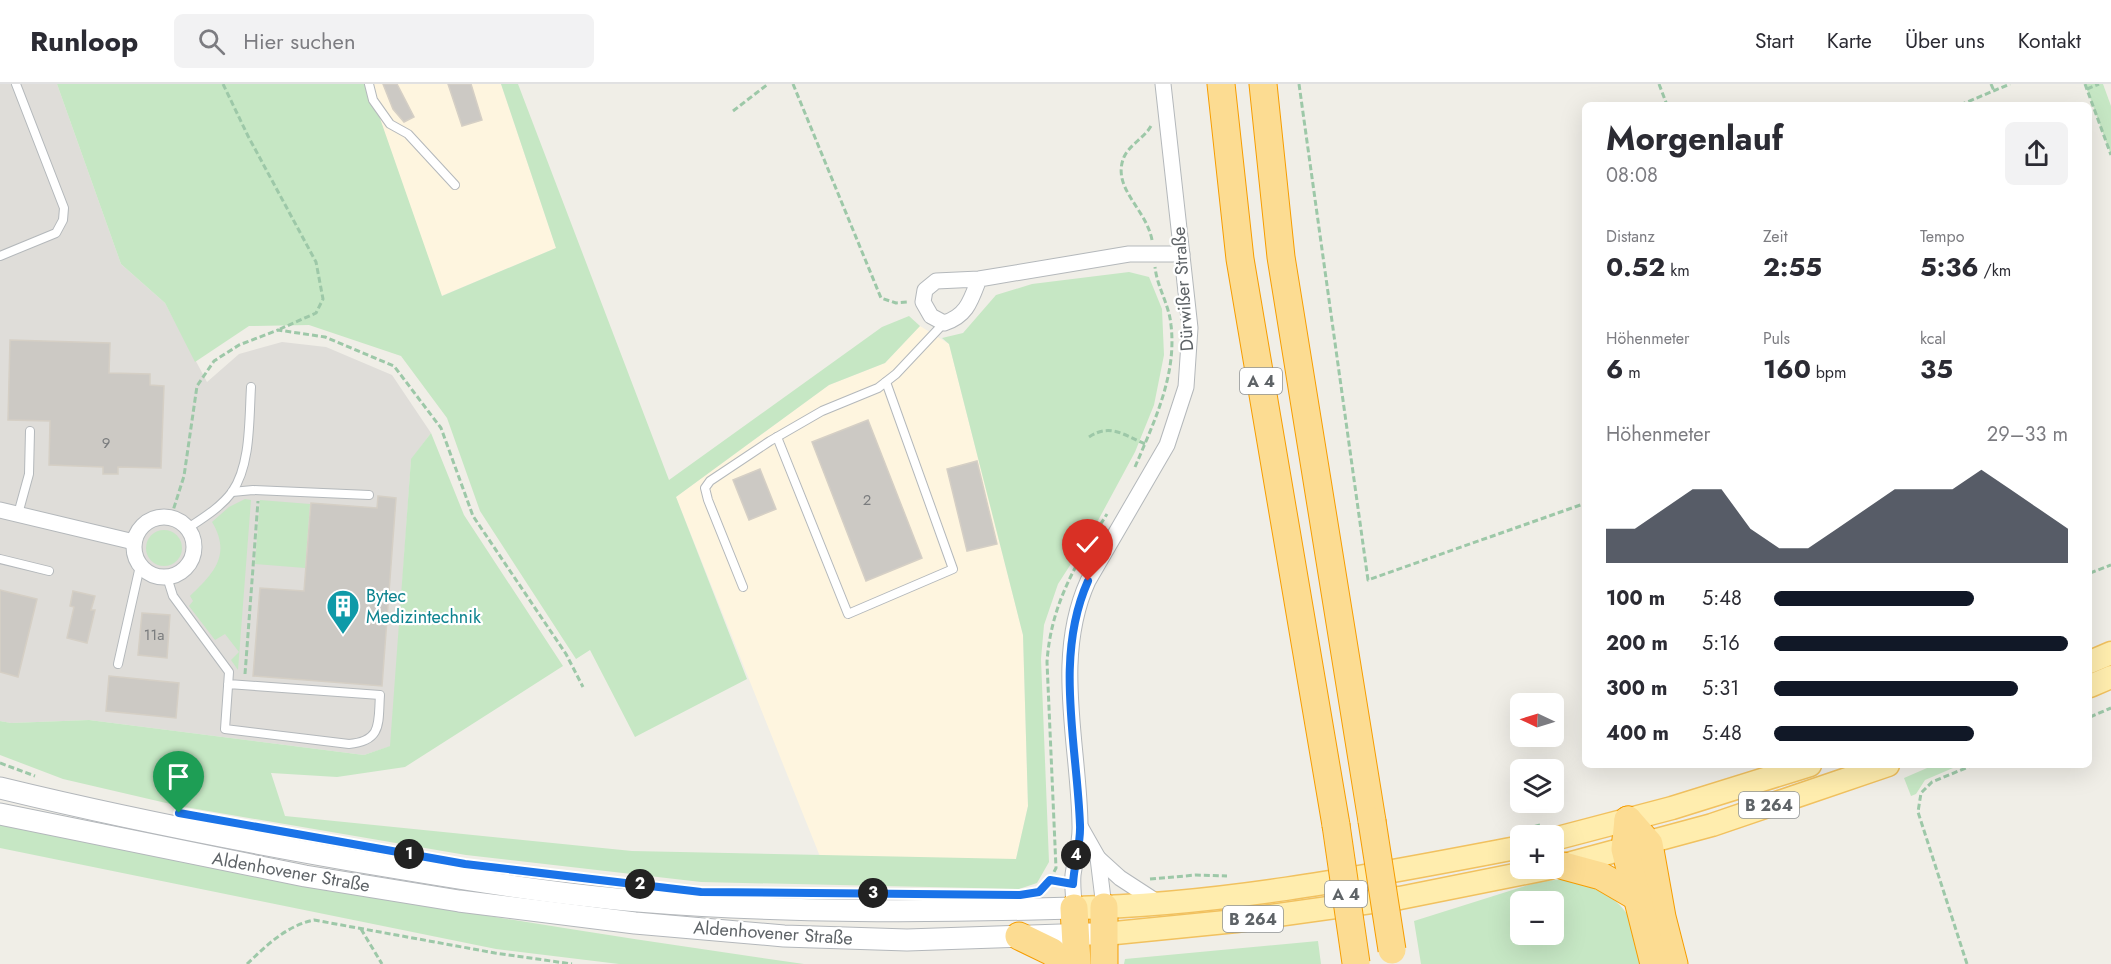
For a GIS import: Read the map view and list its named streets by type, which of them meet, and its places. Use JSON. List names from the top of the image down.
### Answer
{
  "streets": {
    "highway": ["A 4"],
    "main road": ["B 264", "Aldenhovener Straße"],
    "street": ["Dürwißer Straße"]
  },
  "crossings": [
    ["Dürwißer Straße", "Aldenhovener Straße"]
  ],
  "places": {
    "building": ["Bytec Medizintechnik"]
  },
  "house_numbers": ["9", "2", "11a"],
  "north": "left",
  "page": {
    "header": "Runloop",
    "search": "Hier suchen",
    "nav": [
      "Start",
      "Karte",
      "Über uns",
      "Kontakt"
    ],
    "heading": ["Morgenlauf", "08:08"],
    "stats": [
      ["Distanz", "0.52 km"],
      ["Zeit", "2:55"],
      ["Tempo", "5:36 /km"],
      ["Höhenmeter", "6 m"],
      ["Puls", "160 bpm"],
      ["kcal", "35"]
    ],
    "chart": ["Höhenmeter", "29–33 m"],
    "list": [
      {
        "name": "100 m",
        "note": "5:48"
      },
      {
        "name": "200 m",
        "note": "5:16"
      },
      {
        "name": "300 m",
        "note": "5:31"
      },
      {
        "name": "400 m",
        "note": "5:48"
      }
    ],
    "map_buttons": ["+", "−"],
    "pins": [
      "1",
      "4",
      "2",
      "3"
    ]
  }
}
